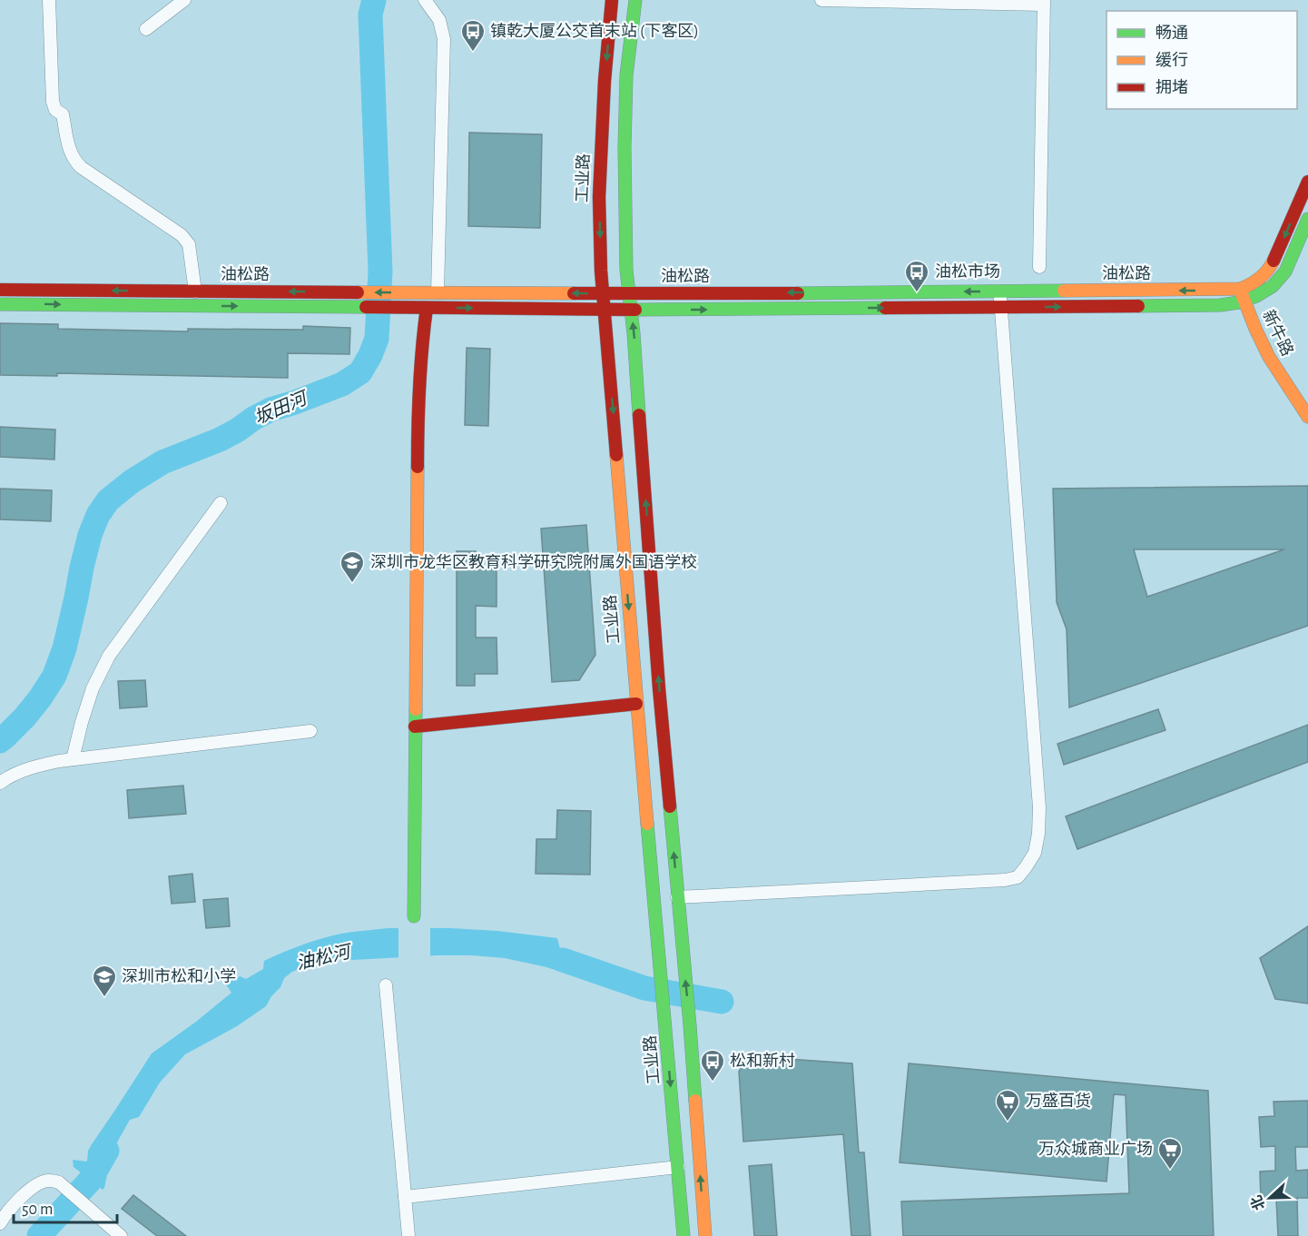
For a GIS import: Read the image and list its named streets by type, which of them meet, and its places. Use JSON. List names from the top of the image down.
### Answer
{
  "streets": {
    "street": ["工业路", "油松路", "新牛路"]
  },
  "crossings": [
    ["工业路", "油松路"],
    ["油松路", "新牛路"]
  ],
  "water": ["坂田河", "油松河"],
  "places": {
    "bus stop": ["镇乾大厦公交首末站 (下客区)", "油松市场", "松和新村"],
    "school or university": ["深圳市龙华区教育科学研究院附属外国语学校", "深圳市松和小学"],
    "supermarket": ["万盛百货", "万众城商业广场"]
  },
  "legend": ["畅通", "缓行", "拥堵"],
  "scale_bar": "50 m",
  "north": "left"
}
